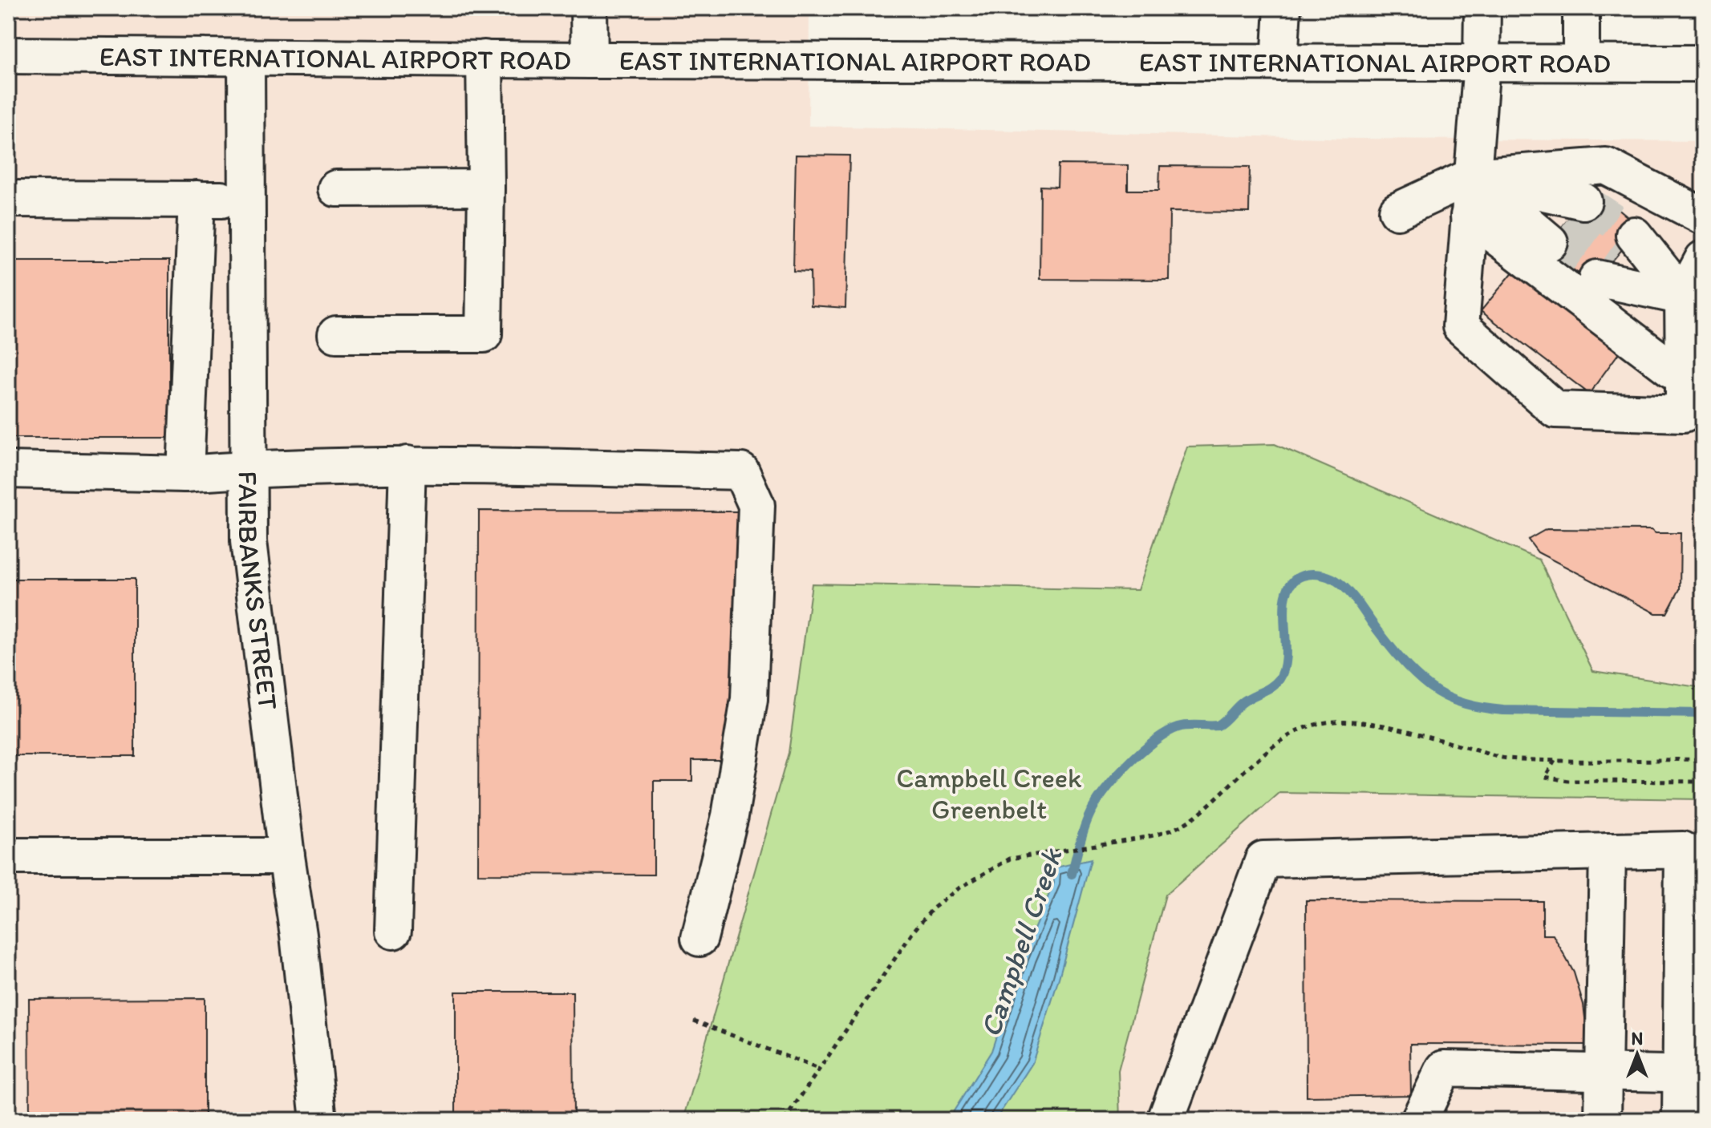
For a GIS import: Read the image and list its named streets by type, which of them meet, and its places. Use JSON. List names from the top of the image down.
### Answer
{
  "streets": {
    "main road": ["EAST INTERNATIONAL AIRPORT ROAD", "FAIRBANKS STREET"]
  },
  "crossings": [
    ["EAST INTERNATIONAL AIRPORT ROAD", "FAIRBANKS STREET"]
  ],
  "water": ["Campbell Creek"],
  "parks": ["Campbell Creek Greenbelt"],
  "north": "top"
}
